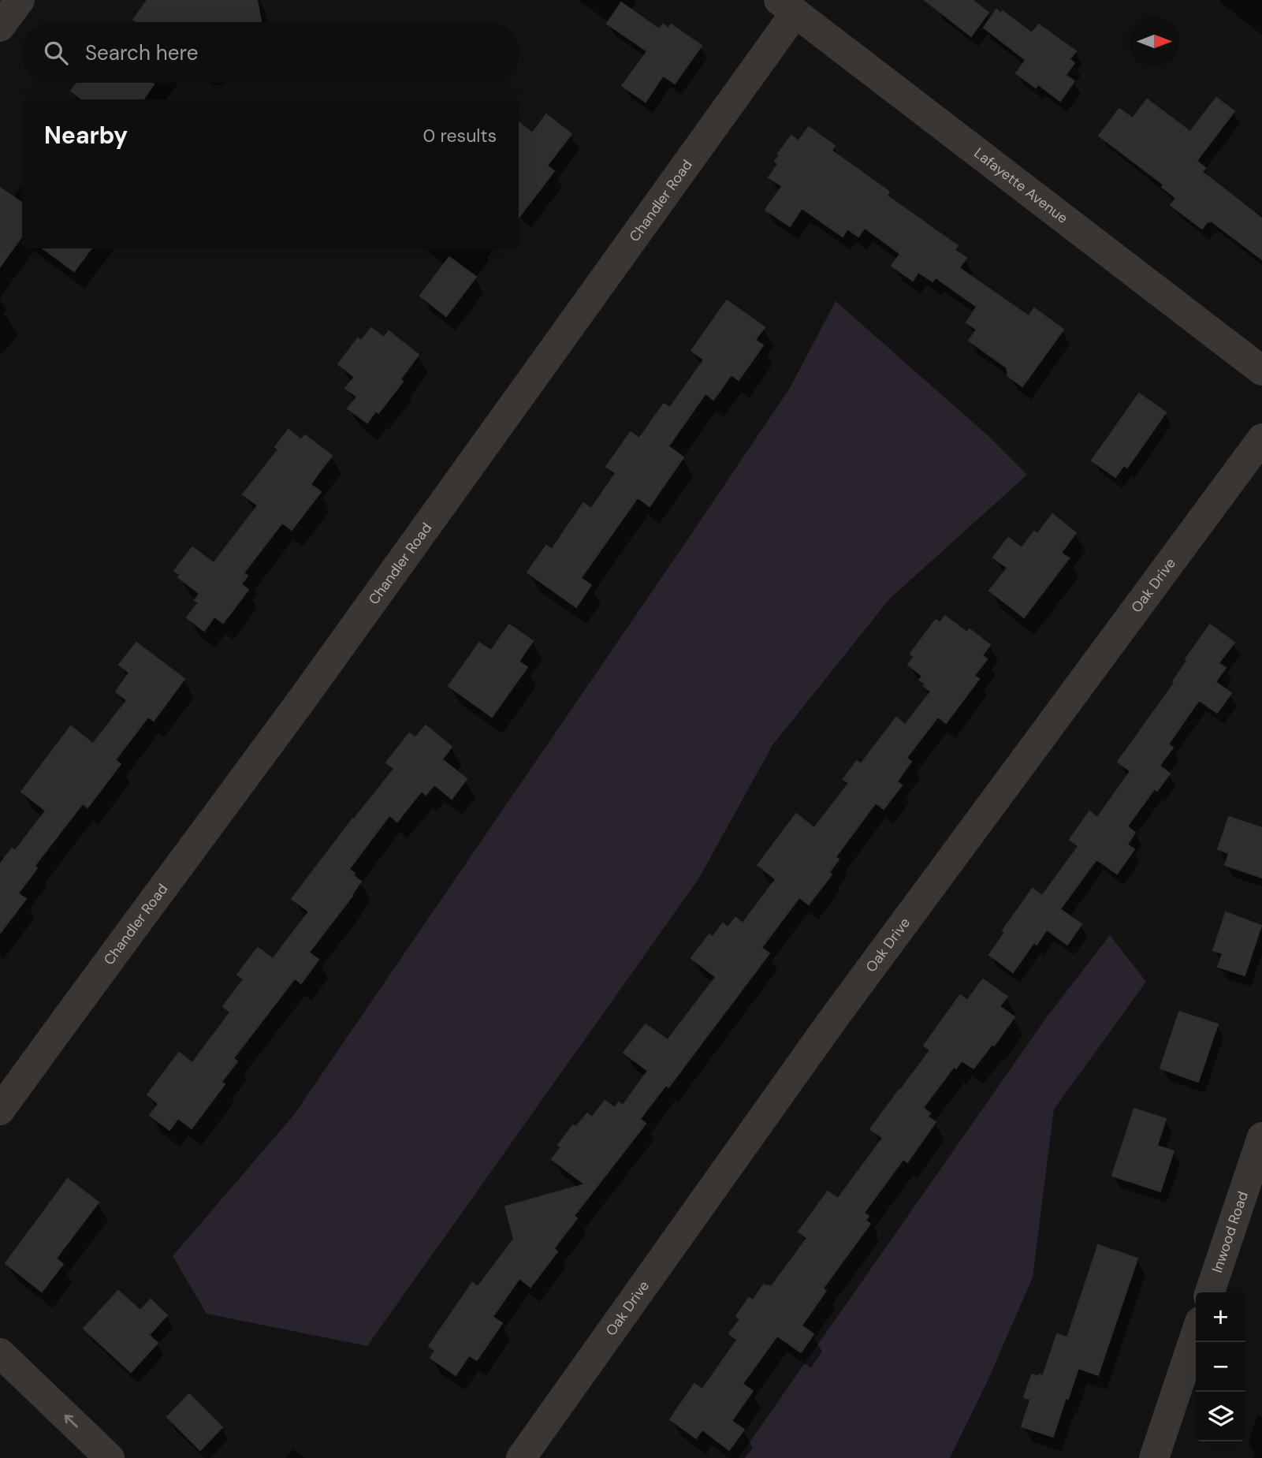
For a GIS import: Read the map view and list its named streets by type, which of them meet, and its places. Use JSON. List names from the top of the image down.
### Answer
{
  "streets": {
    "street": [
      "Lafayette Avenue",
      "Chandler Road",
      "Oak Drive",
      "Inwood Road"
    ]
  },
  "crossings": [
    ["Lafayette Avenue", "Chandler Road"]
  ],
  "north": "right",
  "page": {
    "search": "Search here",
    "heading": ["Nearby", "0 results"],
    "map_buttons": ["+", "−"]
  }
}
